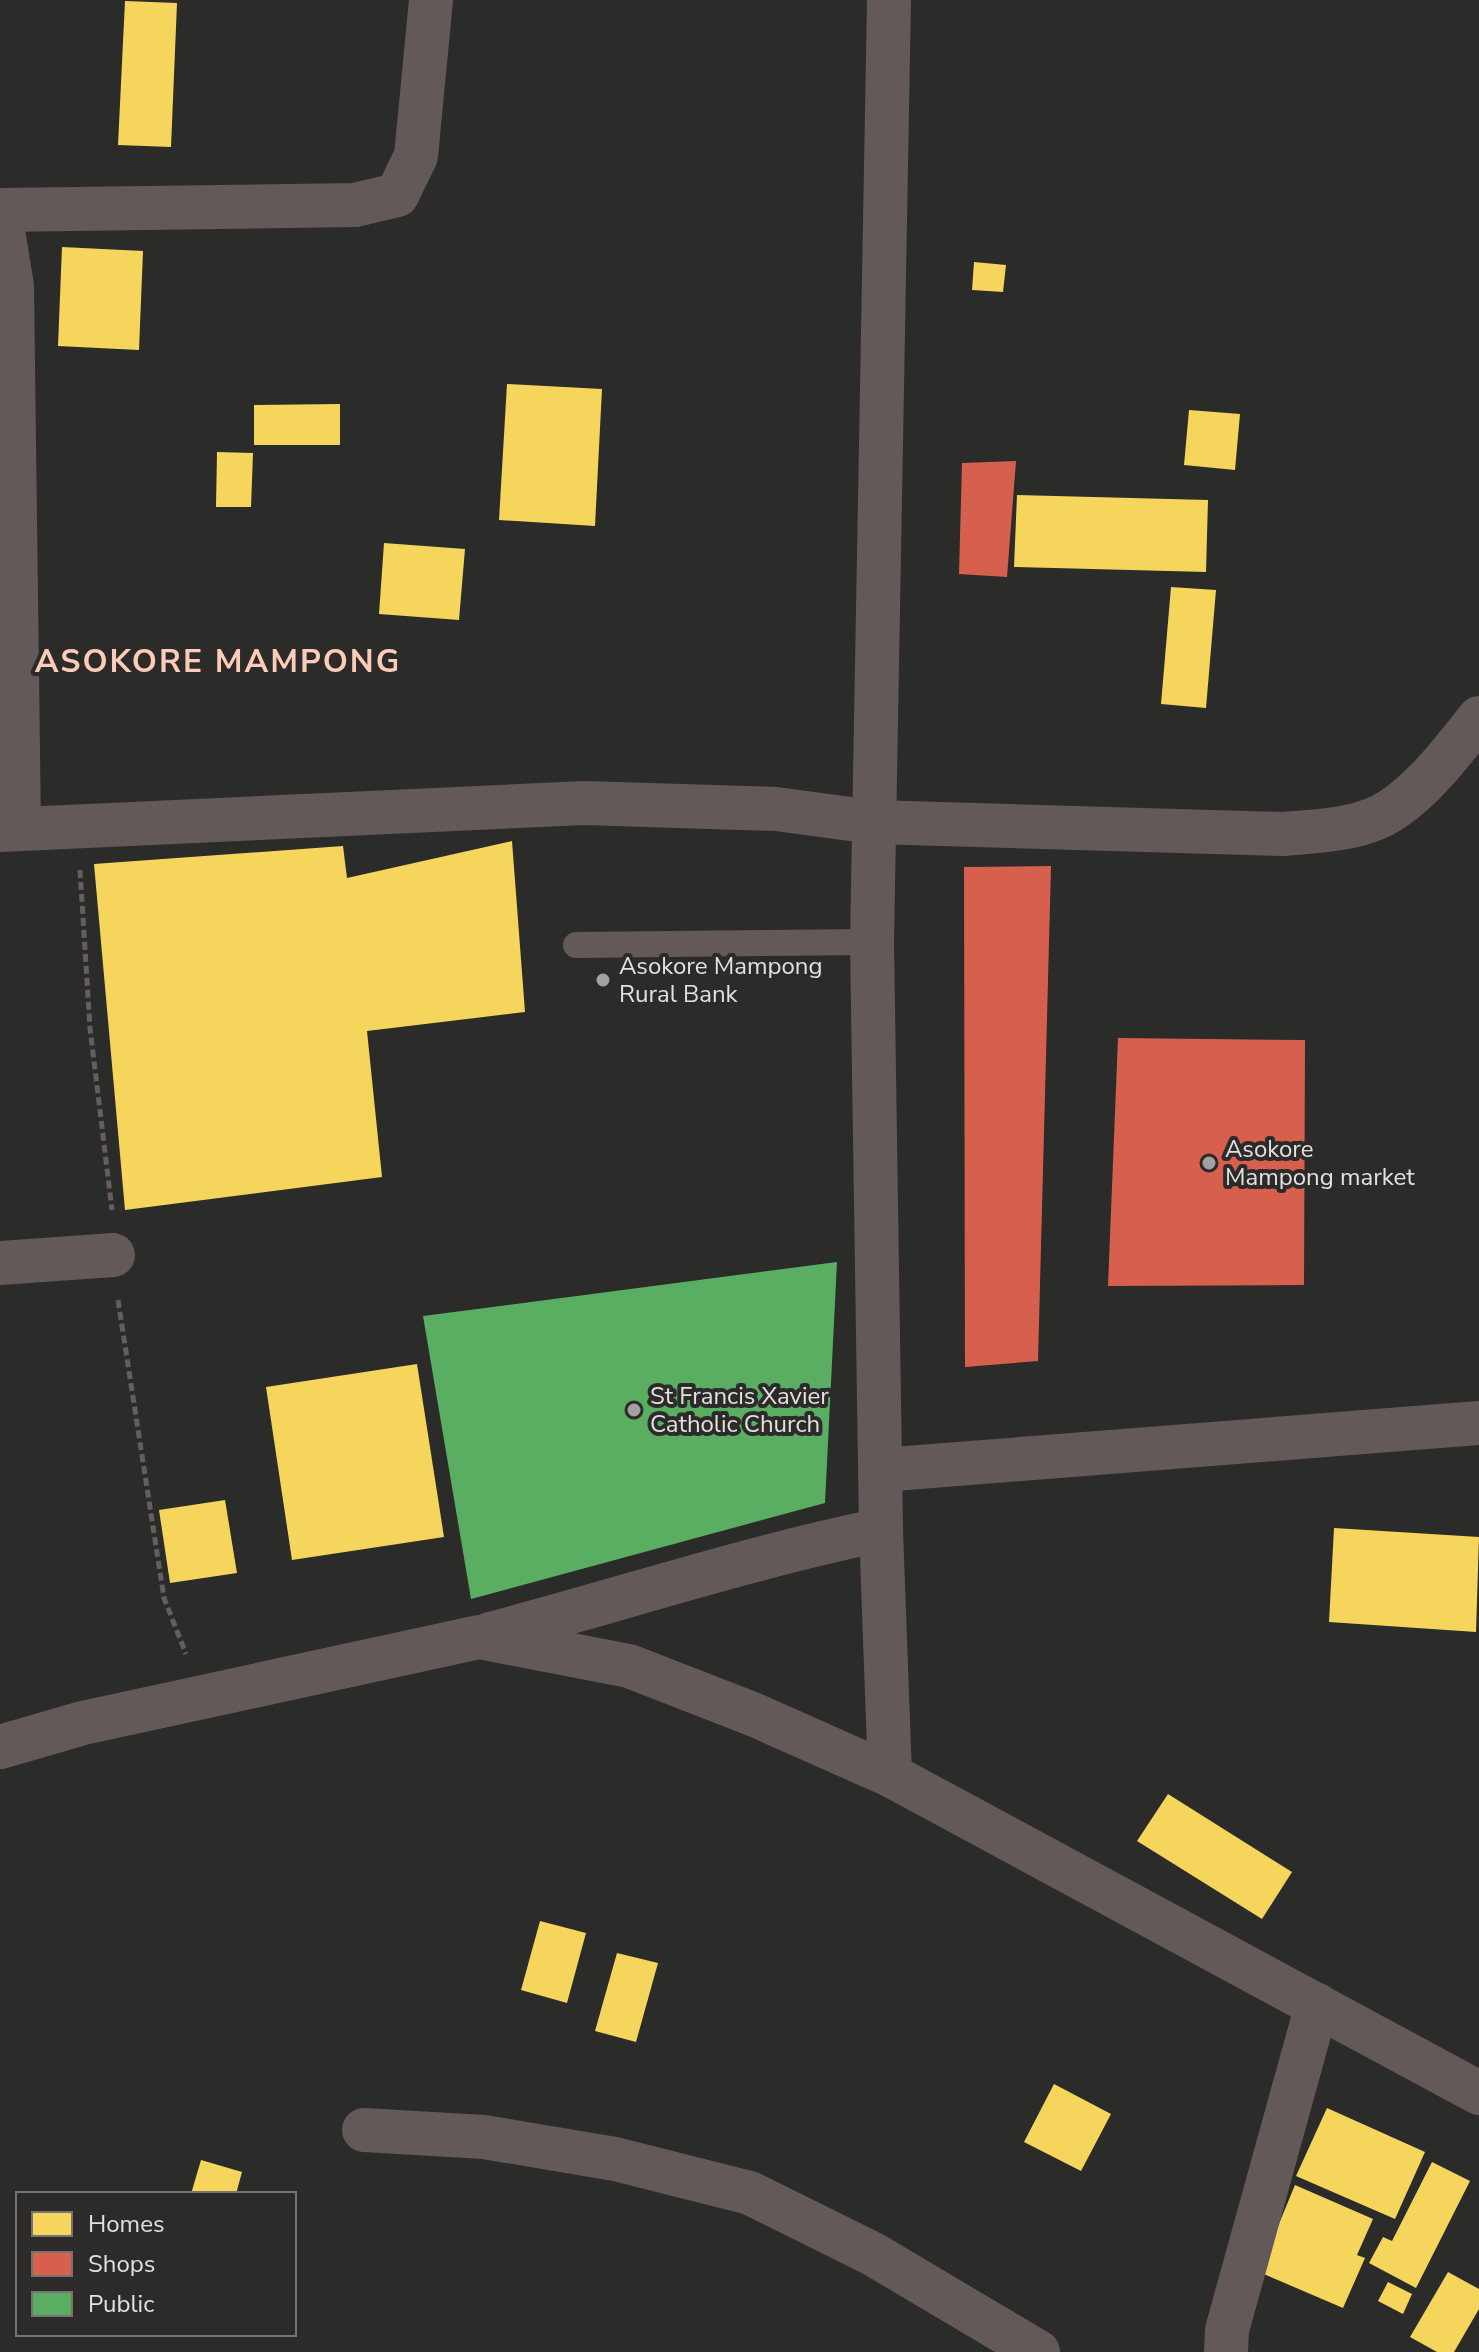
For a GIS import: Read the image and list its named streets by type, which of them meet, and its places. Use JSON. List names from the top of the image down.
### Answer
{
  "districts": ["ASOKORE MAMPONG"],
  "places": ["Asokore Mampong Rural Bank", "Asokore Mampong market", "St Francis Xavier Catholic Church"],
  "legend": ["Homes", "Shops", "Public"]
}
